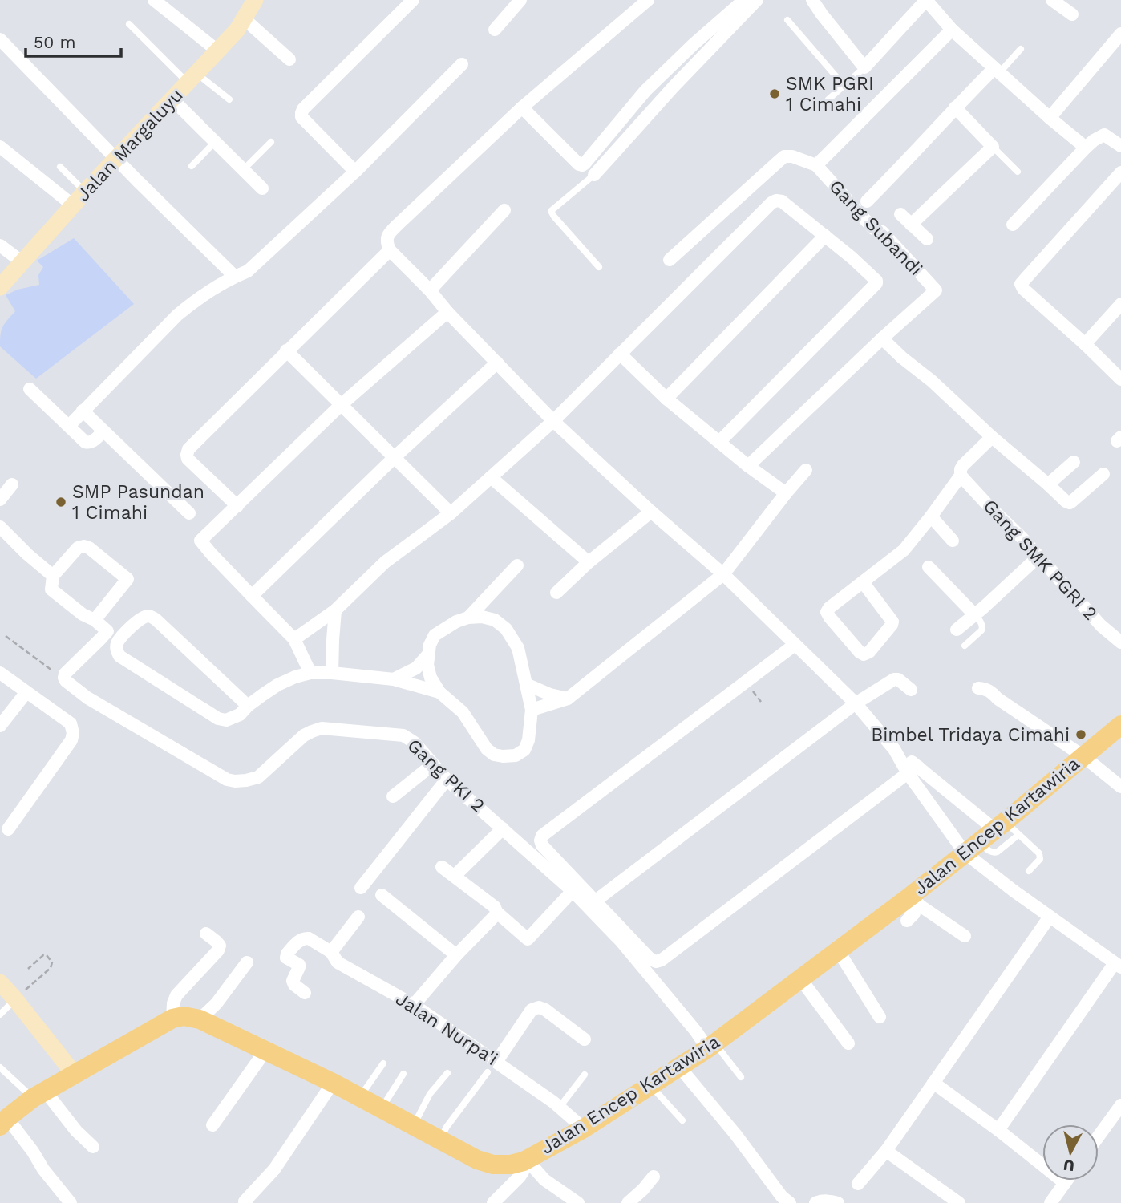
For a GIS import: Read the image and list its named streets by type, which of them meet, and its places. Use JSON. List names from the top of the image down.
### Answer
{
  "streets": {
    "main road": ["Jalan Margaluyu", "Jalan Encep Kartawiria"],
    "street": [
      "Gang Subandi",
      "Gang SMK PGRI 2",
      "Gang PKI 2",
      "Jalan Nurpa'i"
    ]
  },
  "crossings": [
    ["Gang PKI 2", "Jalan Encep Kartawiria"],
    ["Jalan Encep Kartawiria", "Jalan Nurpa'i"]
  ],
  "places": ["SMK PGRI 1 Cimahi", "SMP Pasundan 1 Cimahi", "Bimbel Tridaya Cimahi"],
  "scale_bar": "50 m",
  "north": "bottom"
}
